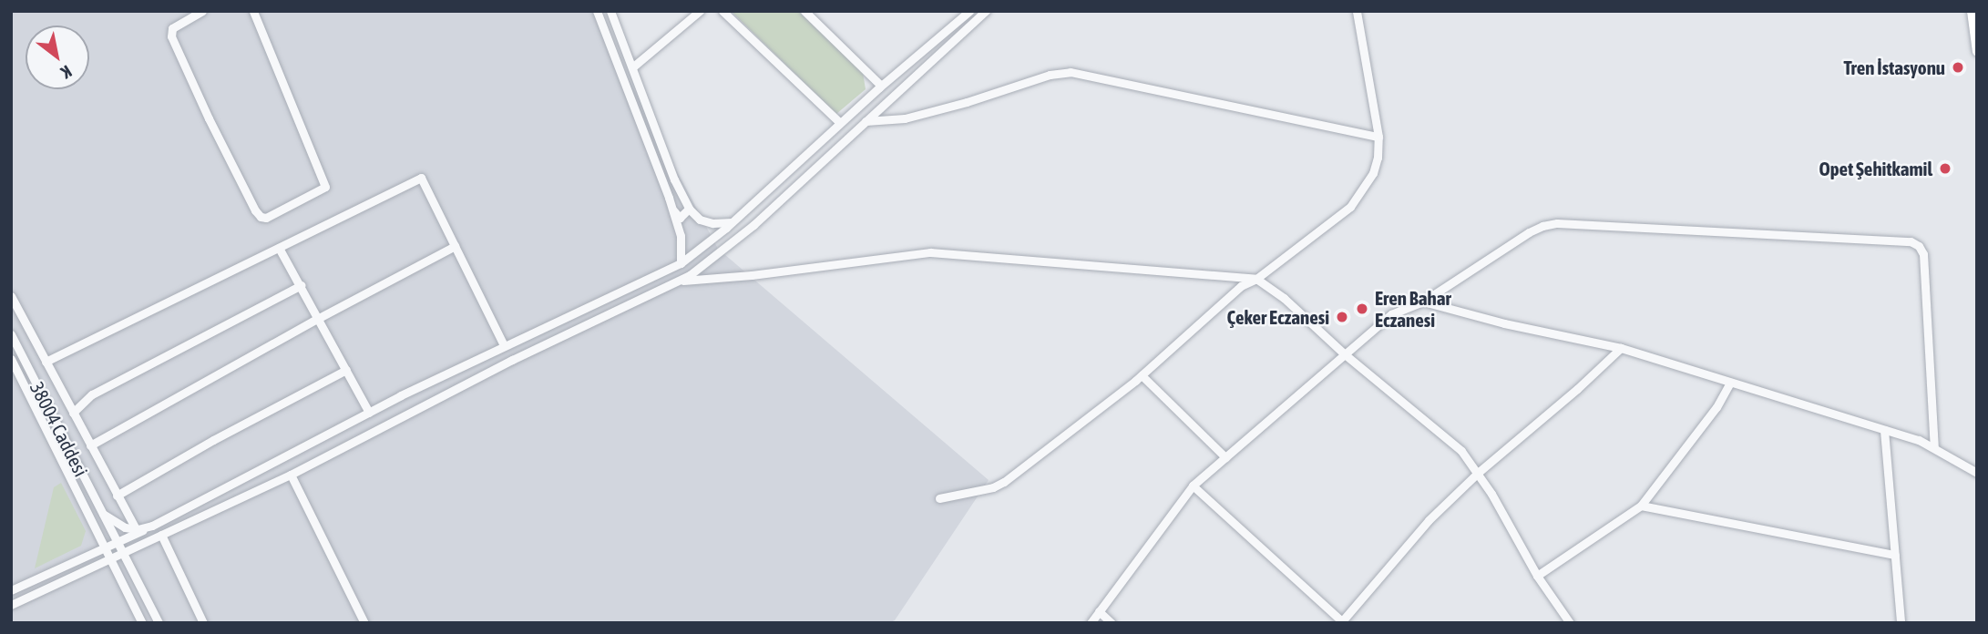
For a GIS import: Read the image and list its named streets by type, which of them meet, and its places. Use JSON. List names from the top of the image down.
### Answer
{
  "streets": {
    "street": ["38004 Caddesi"]
  },
  "places": [
    "Tren İstasyonu",
    "Opet Şehitkamil",
    "Eren Bahar Eczanesi",
    "Çeker Eczanesi"
  ],
  "north": "bottom right"
}
